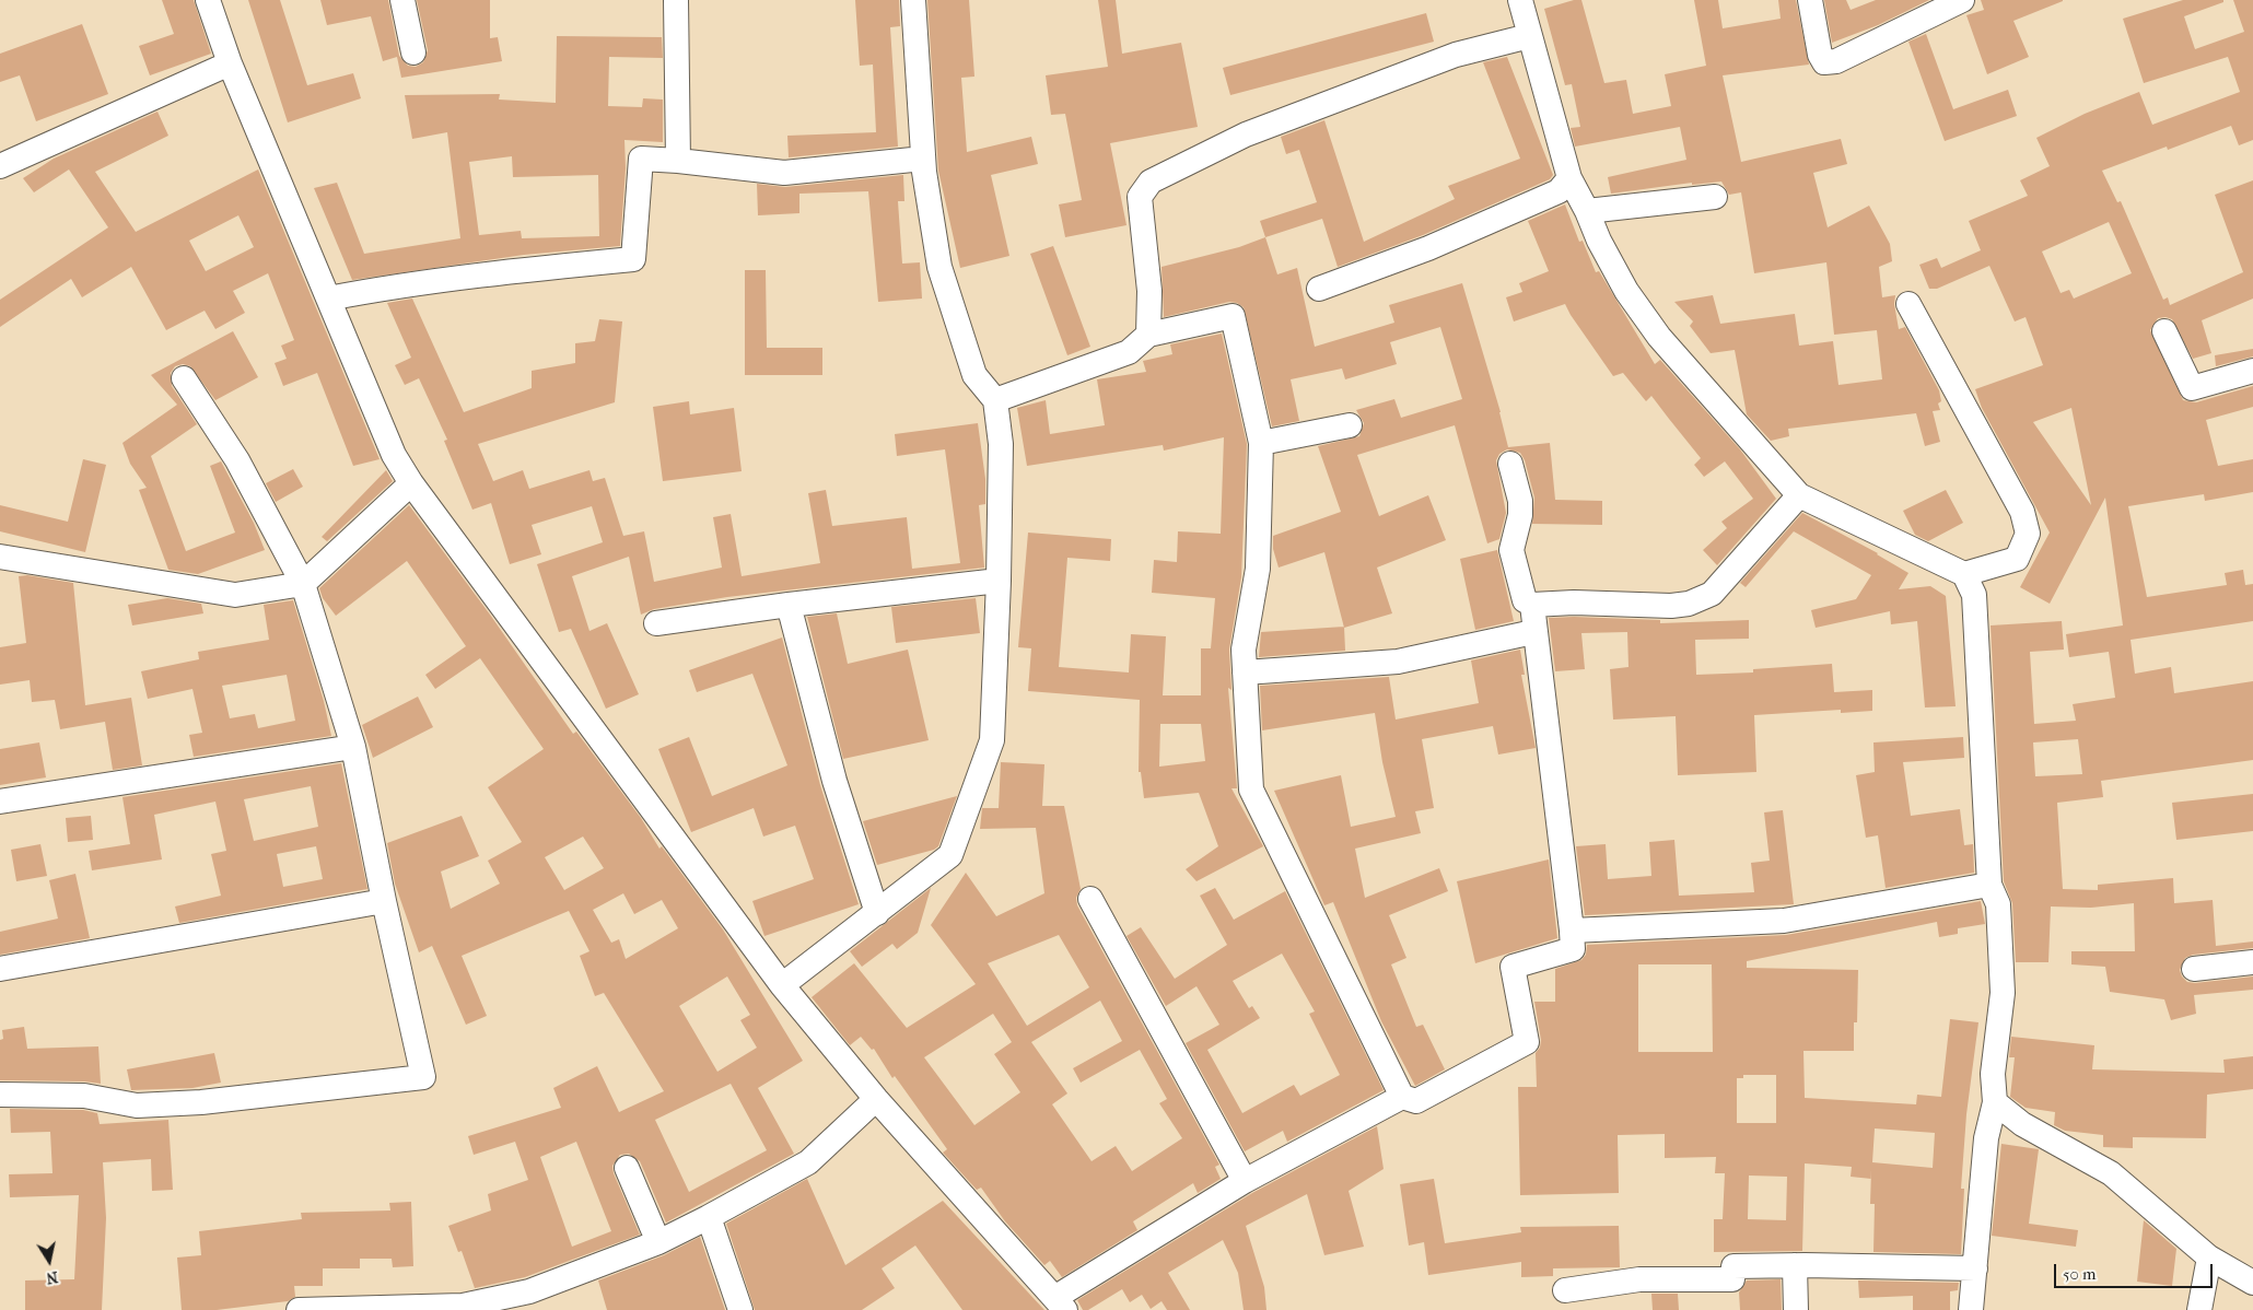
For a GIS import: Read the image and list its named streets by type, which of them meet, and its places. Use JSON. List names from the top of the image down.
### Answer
{
  "scale_bar": "50 m",
  "north": "bottom"
}
